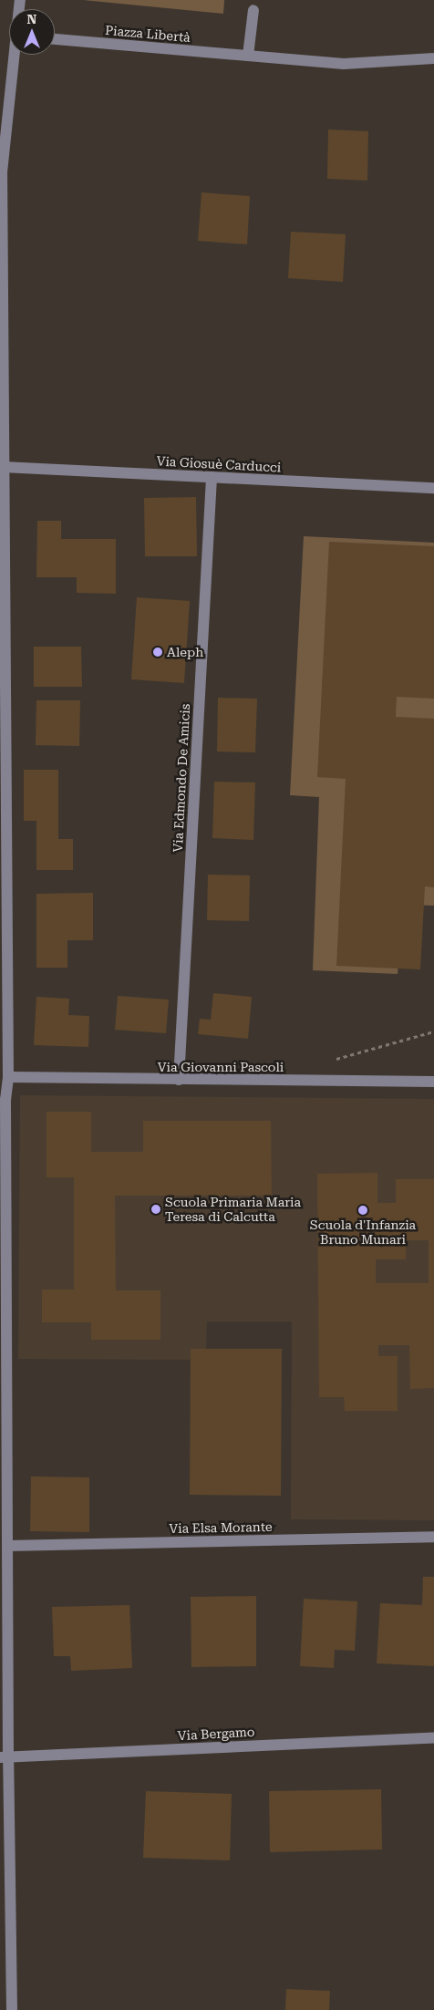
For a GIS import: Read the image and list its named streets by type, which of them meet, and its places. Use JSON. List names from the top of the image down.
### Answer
{
  "streets": {
    "street": [
      "Piazza Libertà",
      "Via Giosuè Carducci",
      "Via Edmondo De Amicis",
      "Via Giovanni Pascoli",
      "Via Elsa Morante",
      "Via Bergamo"
    ]
  },
  "crossings": [
    ["Via Giosuè Carducci", "Via Edmondo De Amicis"],
    ["Via Edmondo De Amicis", "Via Giovanni Pascoli"]
  ],
  "places": ["Aleph", "Scuola Primaria Maria Teresa di Calcutta", "Scuola d'Infanzia Bruno Munari"],
  "north": "top"
}
